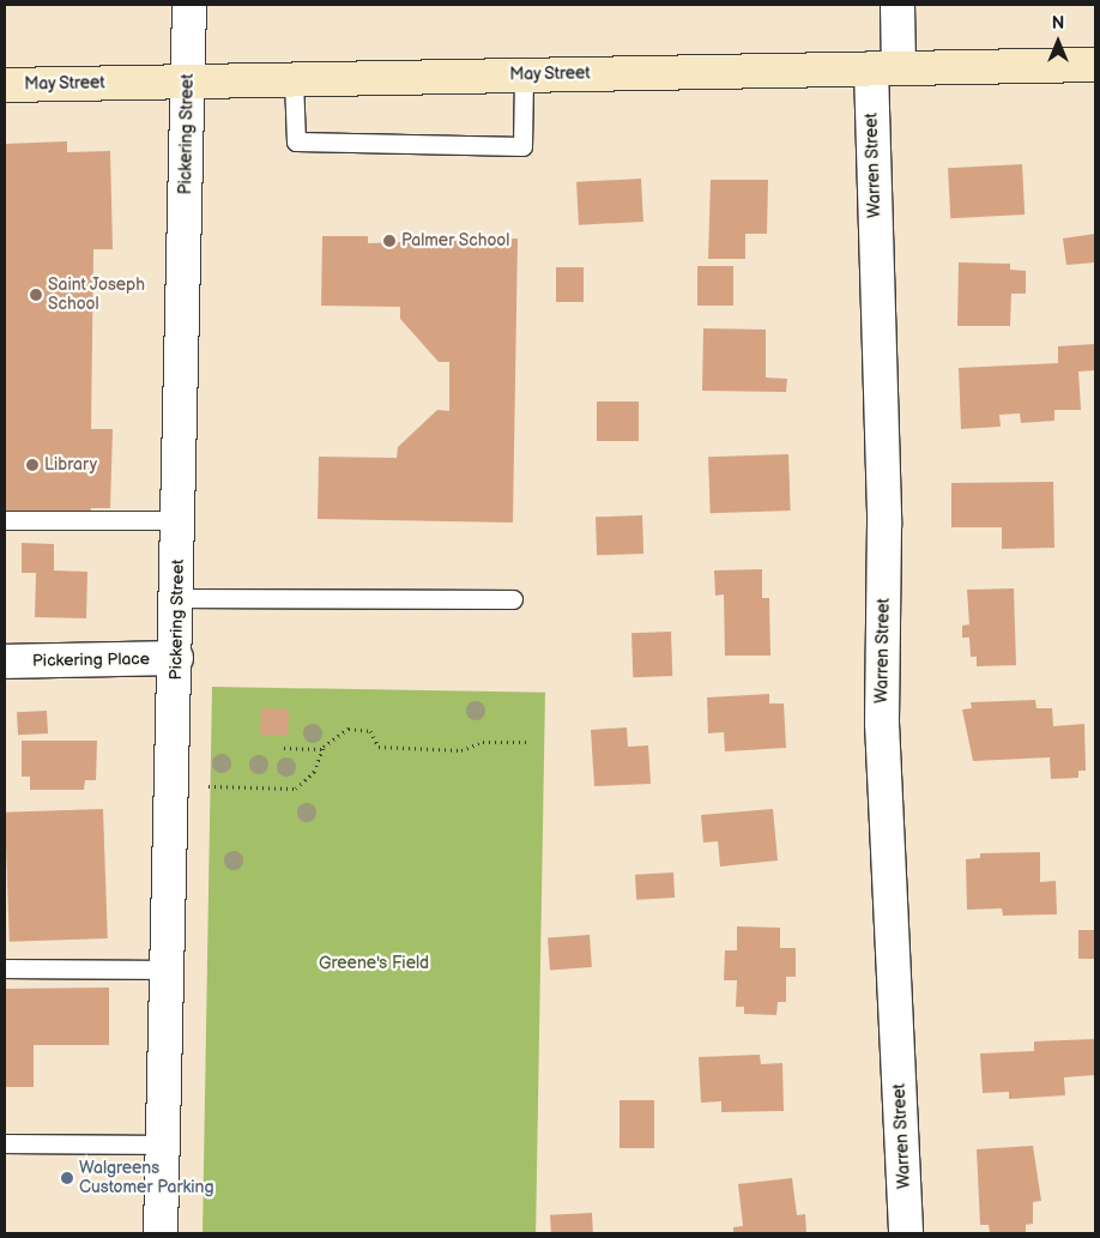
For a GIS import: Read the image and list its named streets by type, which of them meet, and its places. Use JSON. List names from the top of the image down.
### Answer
{
  "streets": {
    "street": [
      "May Street",
      "Pickering Street",
      "Warren Street",
      "Pickering Place"
    ]
  },
  "crossings": [
    ["May Street", "Pickering Street"],
    ["May Street", "Warren Street"],
    ["Pickering Street", "Pickering Place"]
  ],
  "parks": ["Greene's Field"],
  "places": [
    "Palmer School",
    "Saint Joseph School",
    "Library",
    "Walgreens Customer Parking"
  ],
  "north": "top"
}
